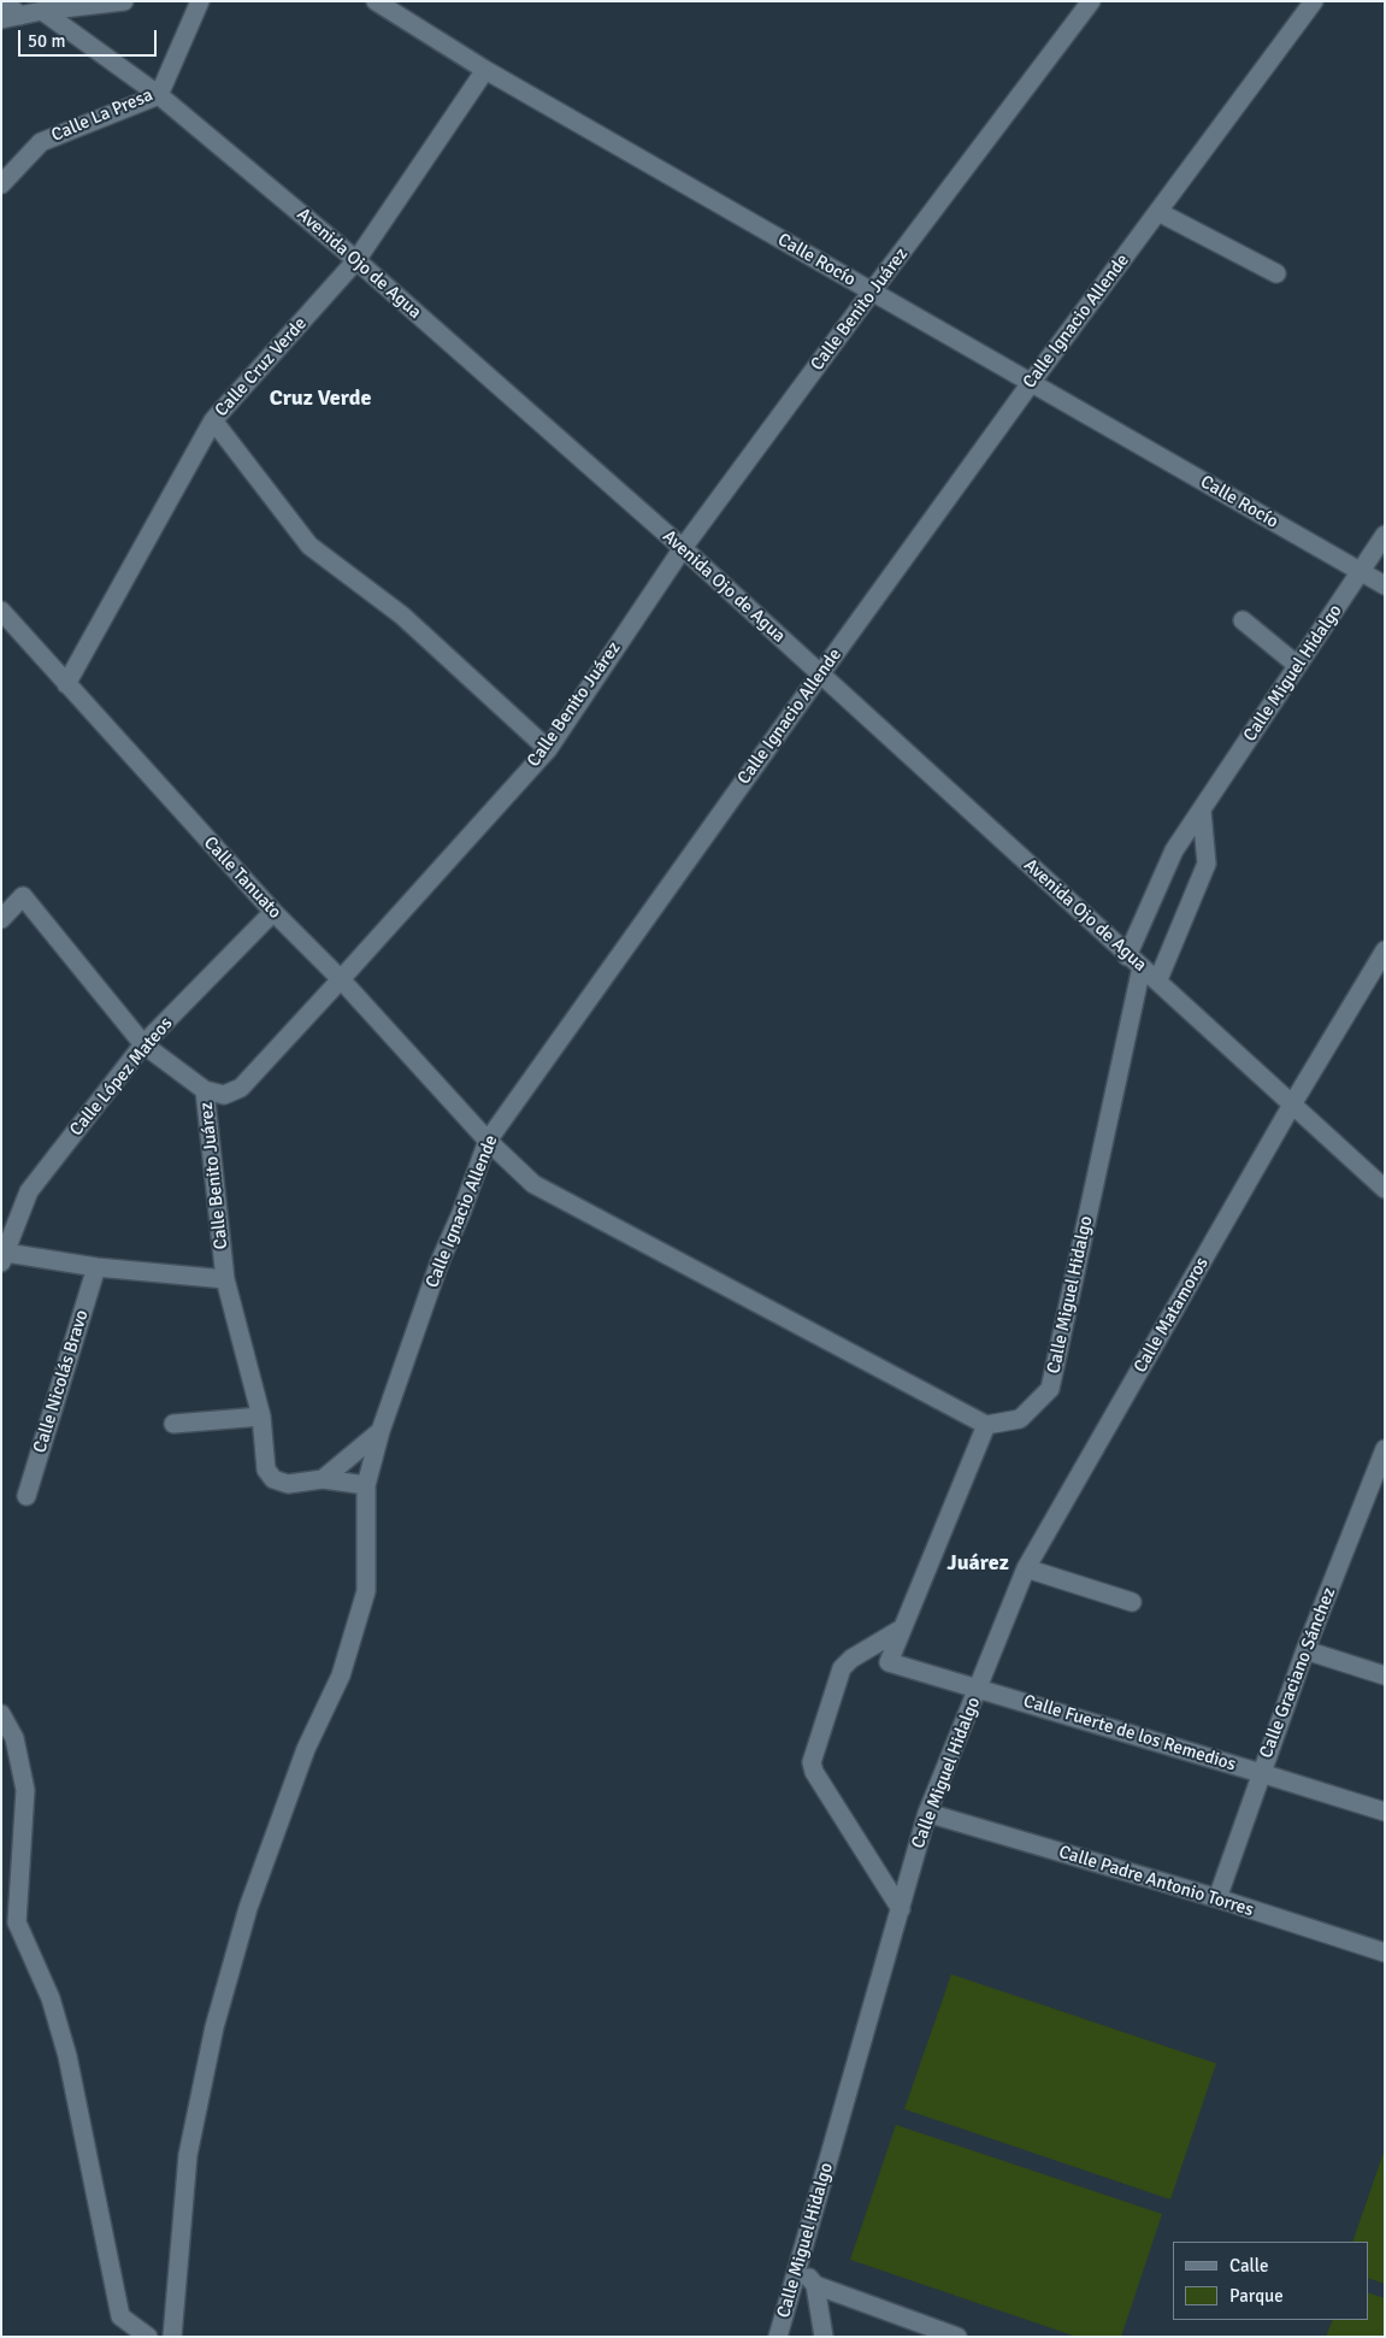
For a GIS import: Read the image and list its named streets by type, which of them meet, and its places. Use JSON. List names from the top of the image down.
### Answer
{
  "streets": {
    "street": [
      "Calle La Presa",
      "Calle Rocío",
      "Avenida Ojo de Agua",
      "Calle Benito Juárez",
      "Calle Ignacio Allende",
      "Calle Cruz Verde",
      "Calle Miguel Hidalgo",
      "Calle Tanuato",
      "Calle López Mateos",
      "Calle Matamoros",
      "Calle Nicolás Bravo",
      "Calle Graciano Sánchez",
      "Calle Fuerte de los Remedios",
      "Calle Padre Antonio Torres"
    ]
  },
  "crossings": [
    ["Calle La Presa", "Avenida Ojo de Agua"],
    ["Calle Rocío", "Calle Benito Juárez"],
    ["Calle Rocío", "Calle Ignacio Allende"],
    ["Calle Rocío", "Calle Cruz Verde"],
    ["Calle Rocío", "Calle Miguel Hidalgo"],
    ["Avenida Ojo de Agua", "Calle Benito Juárez"],
    ["Avenida Ojo de Agua", "Calle Ignacio Allende"],
    ["Avenida Ojo de Agua", "Calle Cruz Verde"],
    ["Avenida Ojo de Agua", "Calle Miguel Hidalgo"],
    ["Avenida Ojo de Agua", "Calle Matamoros"],
    ["Calle Benito Juárez", "Calle Tanuato"],
    ["Calle Ignacio Allende", "Calle Tanuato"],
    ["Calle Cruz Verde", "Calle Tanuato"],
    ["Calle Miguel Hidalgo", "Calle Tanuato"],
    ["Calle Miguel Hidalgo", "Calle Matamoros"],
    ["Calle Miguel Hidalgo", "Calle Fuerte de los Remedios"],
    ["Calle Miguel Hidalgo", "Calle Padre Antonio Torres"],
    ["Calle Tanuato", "Calle López Mateos"],
    ["Calle Matamoros", "Calle Fuerte de los Remedios"],
    ["Calle Graciano Sánchez", "Calle Fuerte de los Remedios"],
    ["Calle Graciano Sánchez", "Calle Padre Antonio Torres"]
  ],
  "districts": ["Cruz Verde", "Juárez"],
  "legend": ["Calle", "Parque"],
  "scale_bar": "50 m"
}
